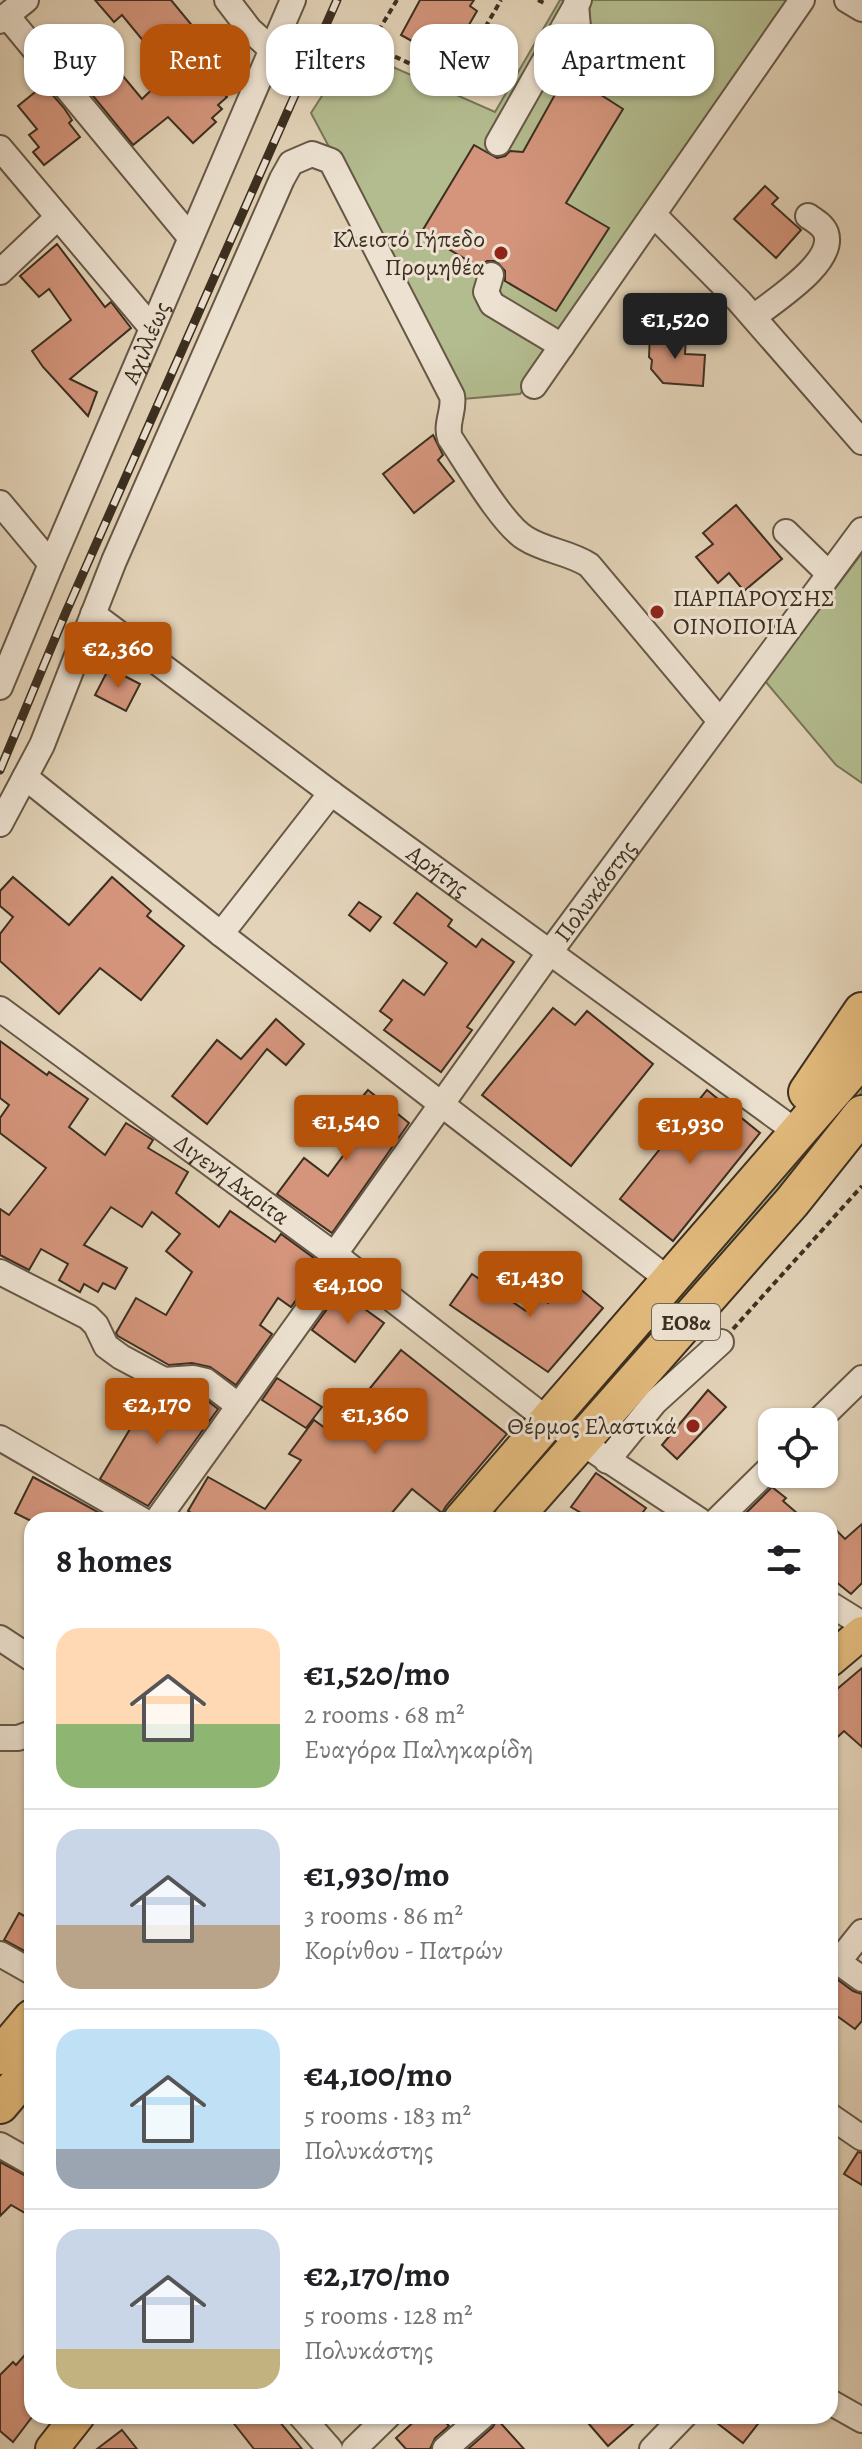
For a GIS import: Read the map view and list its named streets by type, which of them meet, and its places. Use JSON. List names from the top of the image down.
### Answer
{
  "streets": {
    "highway": ["ΕΟ8α"],
    "street": [
      "Αχιλλέως",
      "Αρήτης",
      "Πολυκάστης",
      "Διγενή Ακρίτα"
    ]
  },
  "crossings": [
    ["Αρήτης", "Πολυκάστης"],
    ["Πολυκάστης", "Διγενή Ακρίτα"],
    ["Διγενή Ακρίτα", "ΕΟ8α"]
  ],
  "places": ["Κλειστό Γήπεδο Προμηθέα", "ΠΑΡΠΑΡΟΥΣΗΣ ΟΙΝΟΠΟΙΙΑ", "Θέρμος Ελαστικά"],
  "page": {
    "chip": [
      "Buy",
      "Rent",
      "Filters",
      "New",
      "Apartment"
    ],
    "price": [
      "€1,520",
      "€2,360",
      "€1,540",
      "€1,930",
      "€1,430",
      "€4,100",
      "€2,170",
      "€1,360"
    ],
    "heading": "8 homes",
    "list": [
      {
        "name": "€1,520/mo",
        "note": "2 rooms · 68 m² · Ευαγόρα Παληκαρίδη"
      },
      {
        "name": "€1,930/mo",
        "note": "3 rooms · 86 m² · Κορίνθου - Πατρών"
      },
      {
        "name": "€4,100/mo",
        "note": "5 rooms · 183 m² · Πολυκάστης"
      },
      {
        "name": "€2,170/mo",
        "note": "5 rooms · 128 m² · Πολυκάστης"
      }
    ]
  }
}
